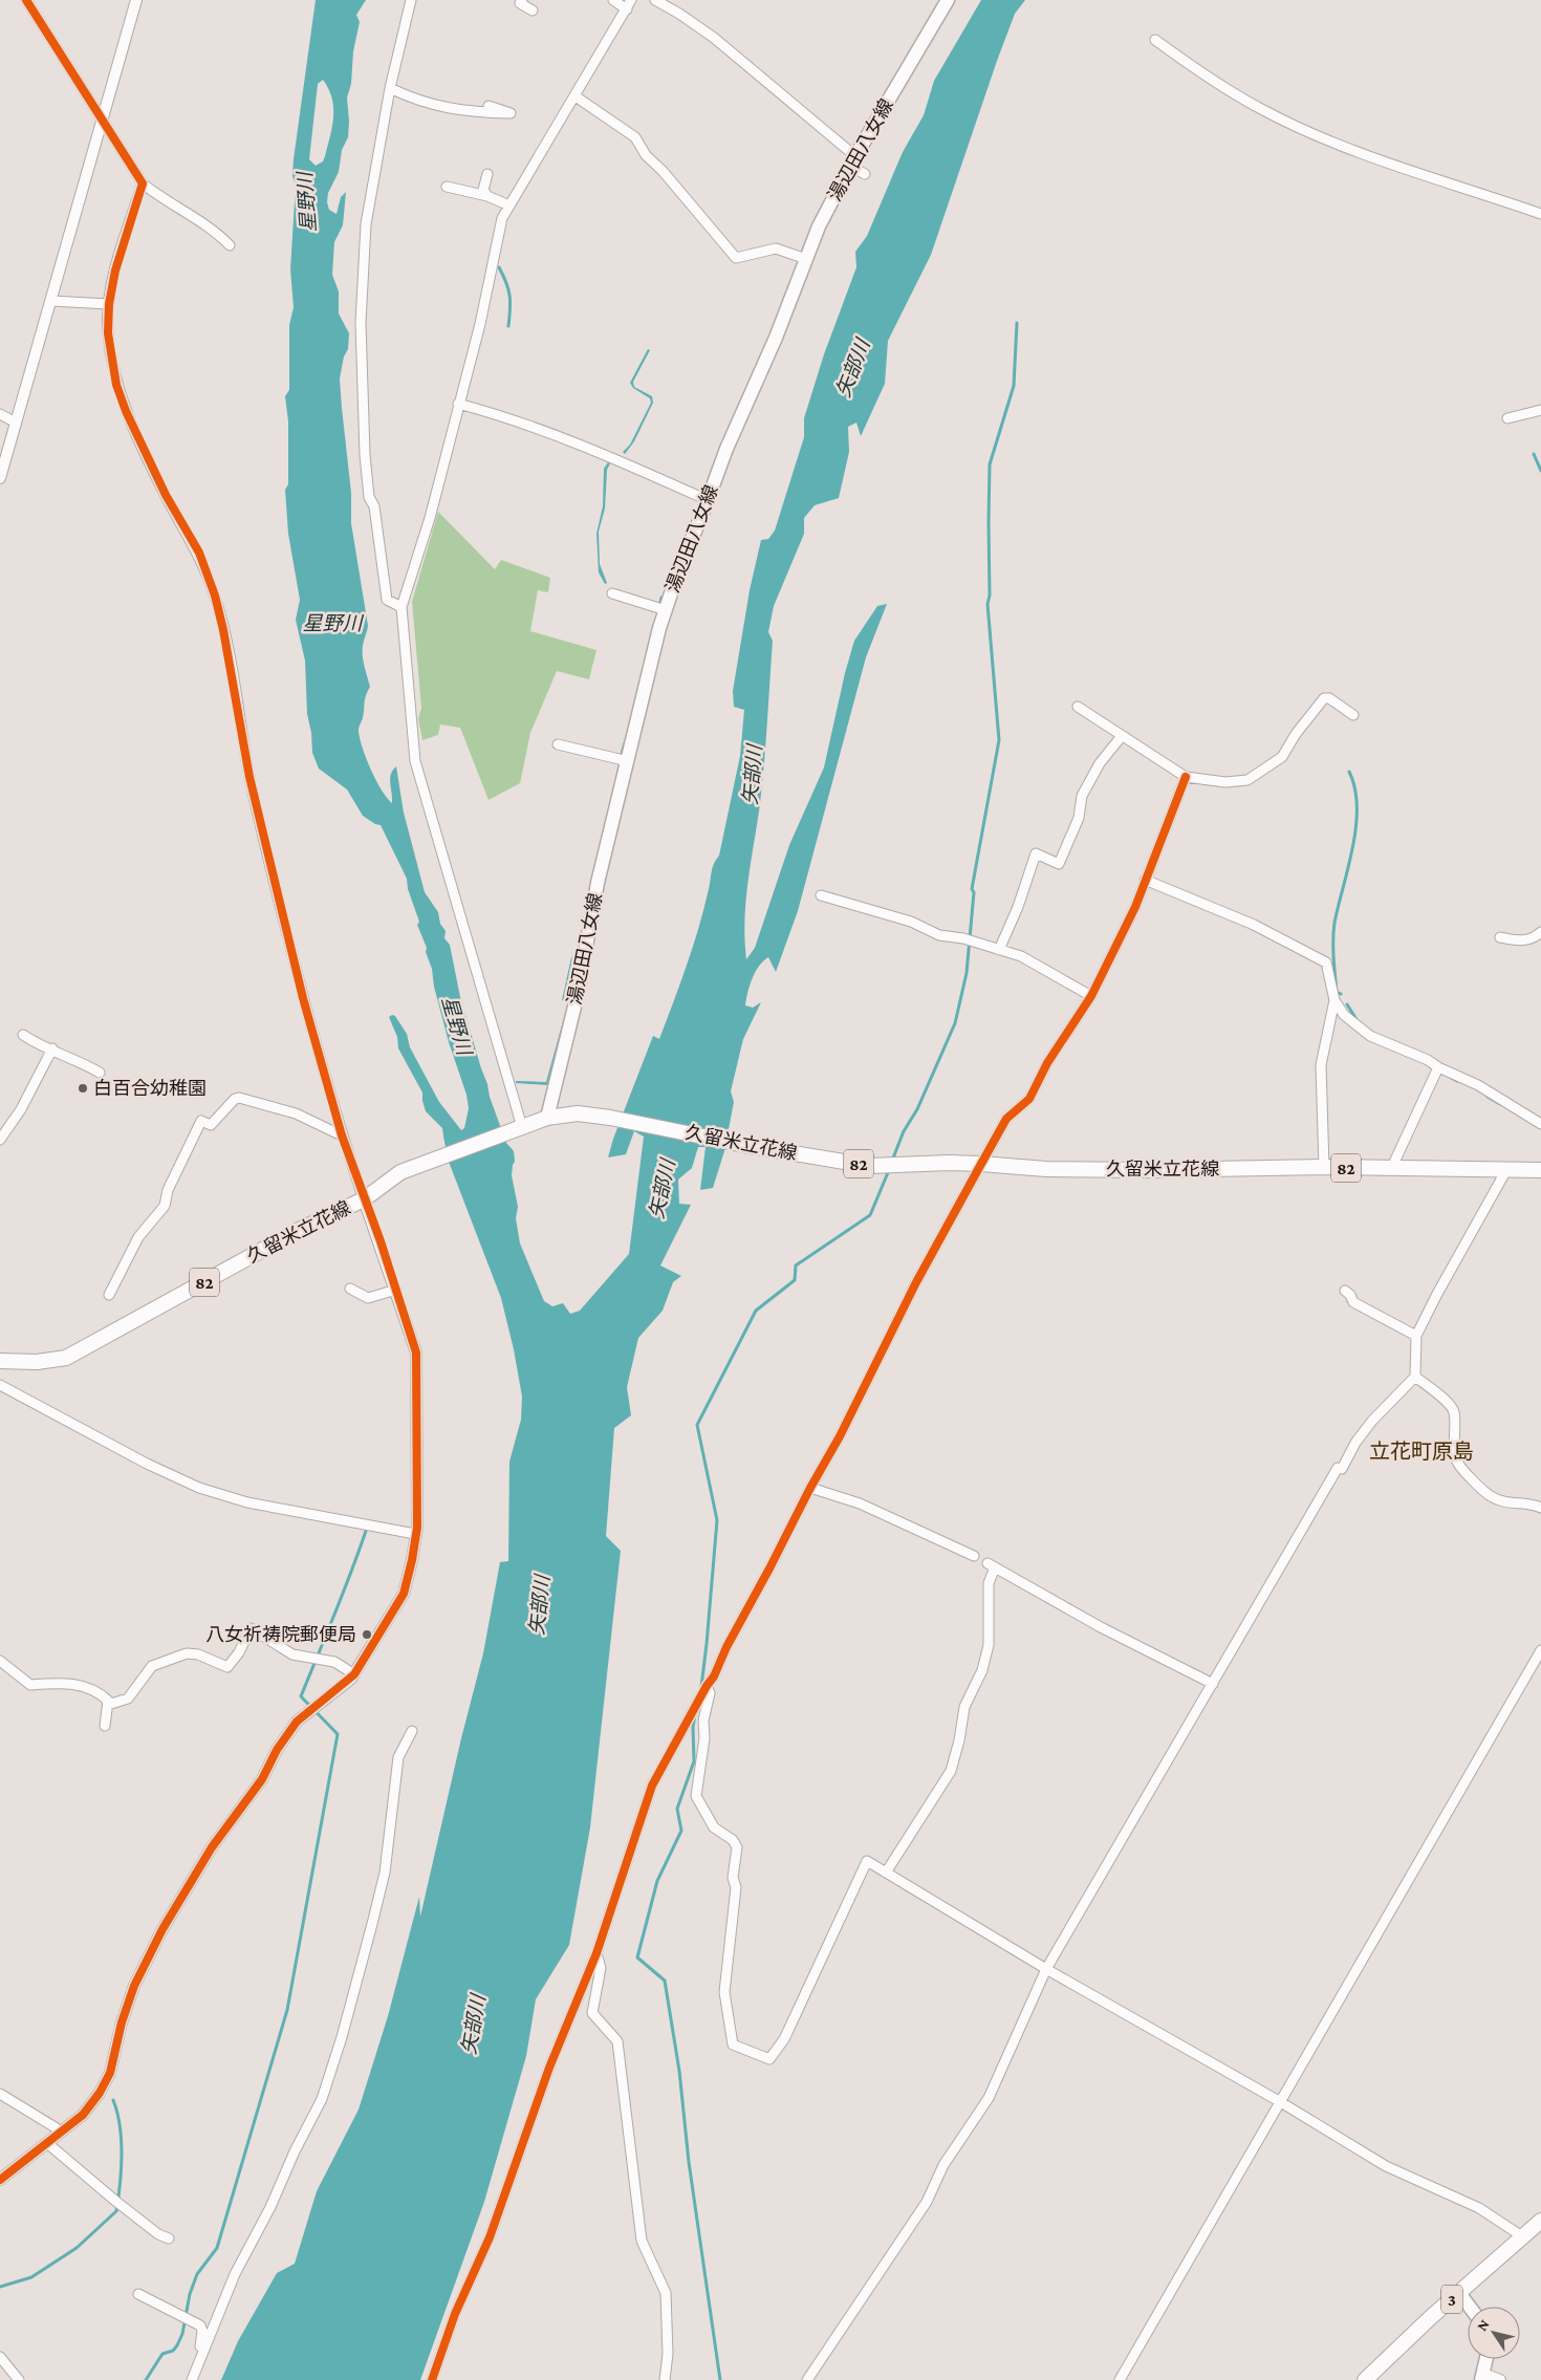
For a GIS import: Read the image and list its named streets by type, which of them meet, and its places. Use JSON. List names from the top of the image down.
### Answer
{
  "streets": {
    "main road": [
      "湯辺田八女線",
      "久留米立花線",
      "82",
      "3"
    ]
  },
  "crossings": [
    ["湯辺田八女線", "久留米立花線"]
  ],
  "districts": ["立花町原島"],
  "water": ["星野川", "矢部川"],
  "places": ["白百合幼稚園", "八女祈祷院郵便局"],
  "north": "top left"
}
